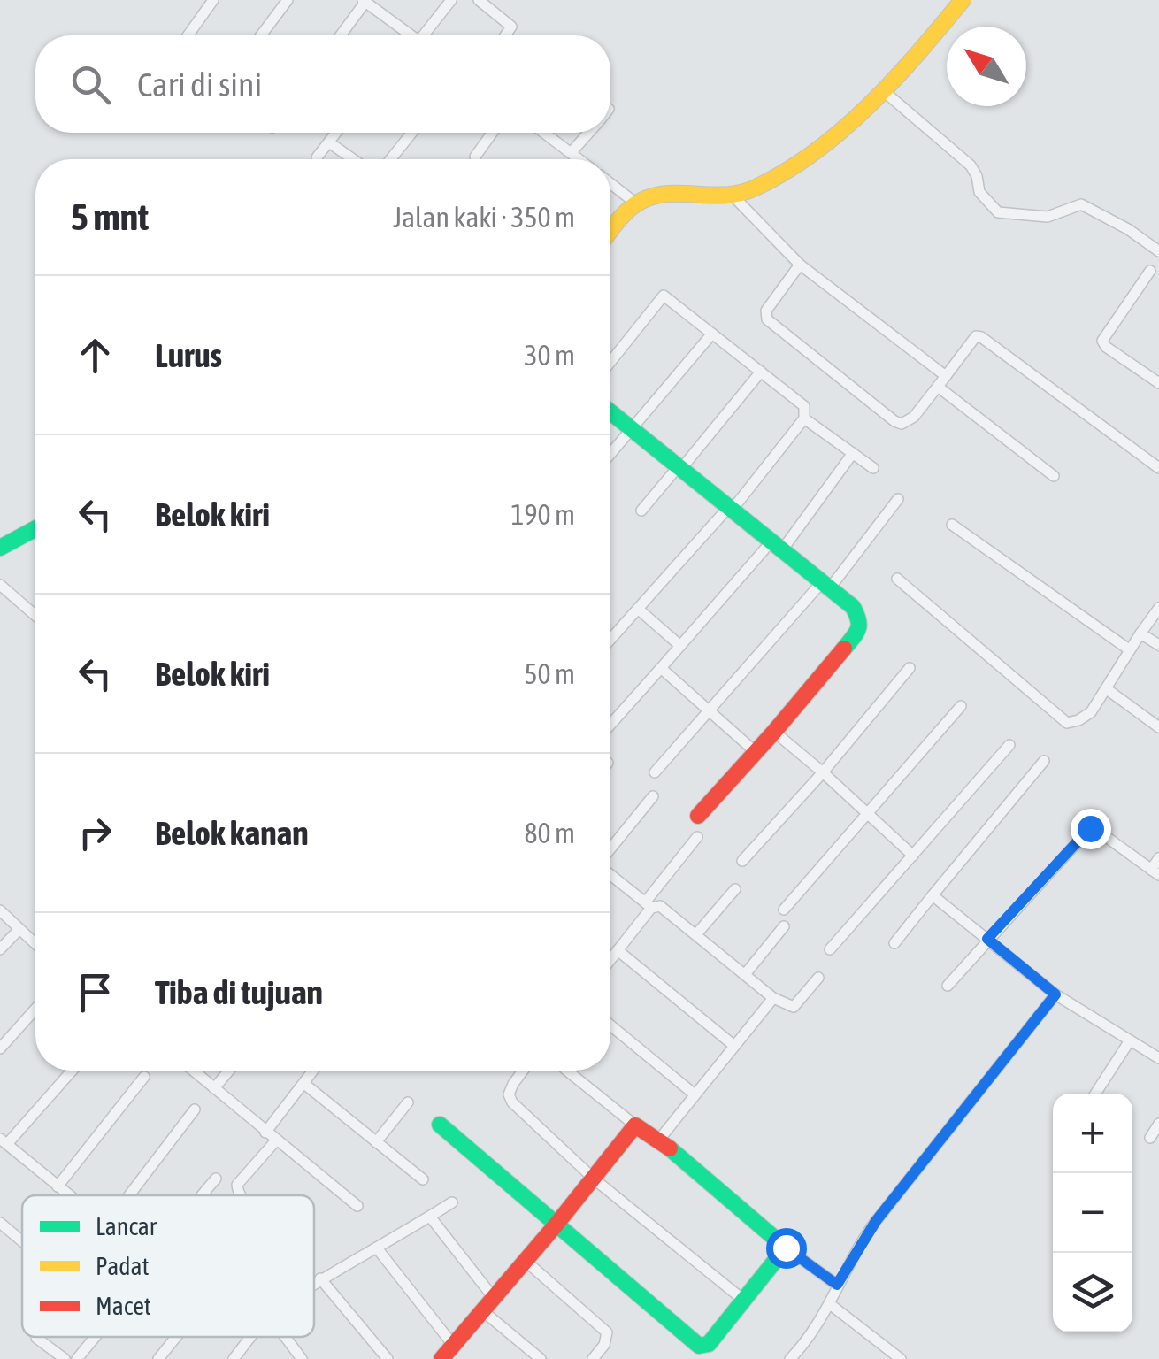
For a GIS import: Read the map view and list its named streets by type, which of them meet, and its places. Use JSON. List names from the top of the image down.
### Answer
{
  "legend": ["Lancar", "Padat", "Macet"],
  "north": "top left",
  "page": {
    "search": "Cari di sini",
    "heading": ["5 mnt", "Jalan kaki · 350 m"],
    "list": [
      ["Lurus", "30 m"],
      ["Belok kiri", "190 m"],
      ["Belok kiri", "50 m"],
      ["Belok kanan", "80 m"],
      "Tiba di tujuan"
    ],
    "map_buttons": ["+", "−"]
  }
}
